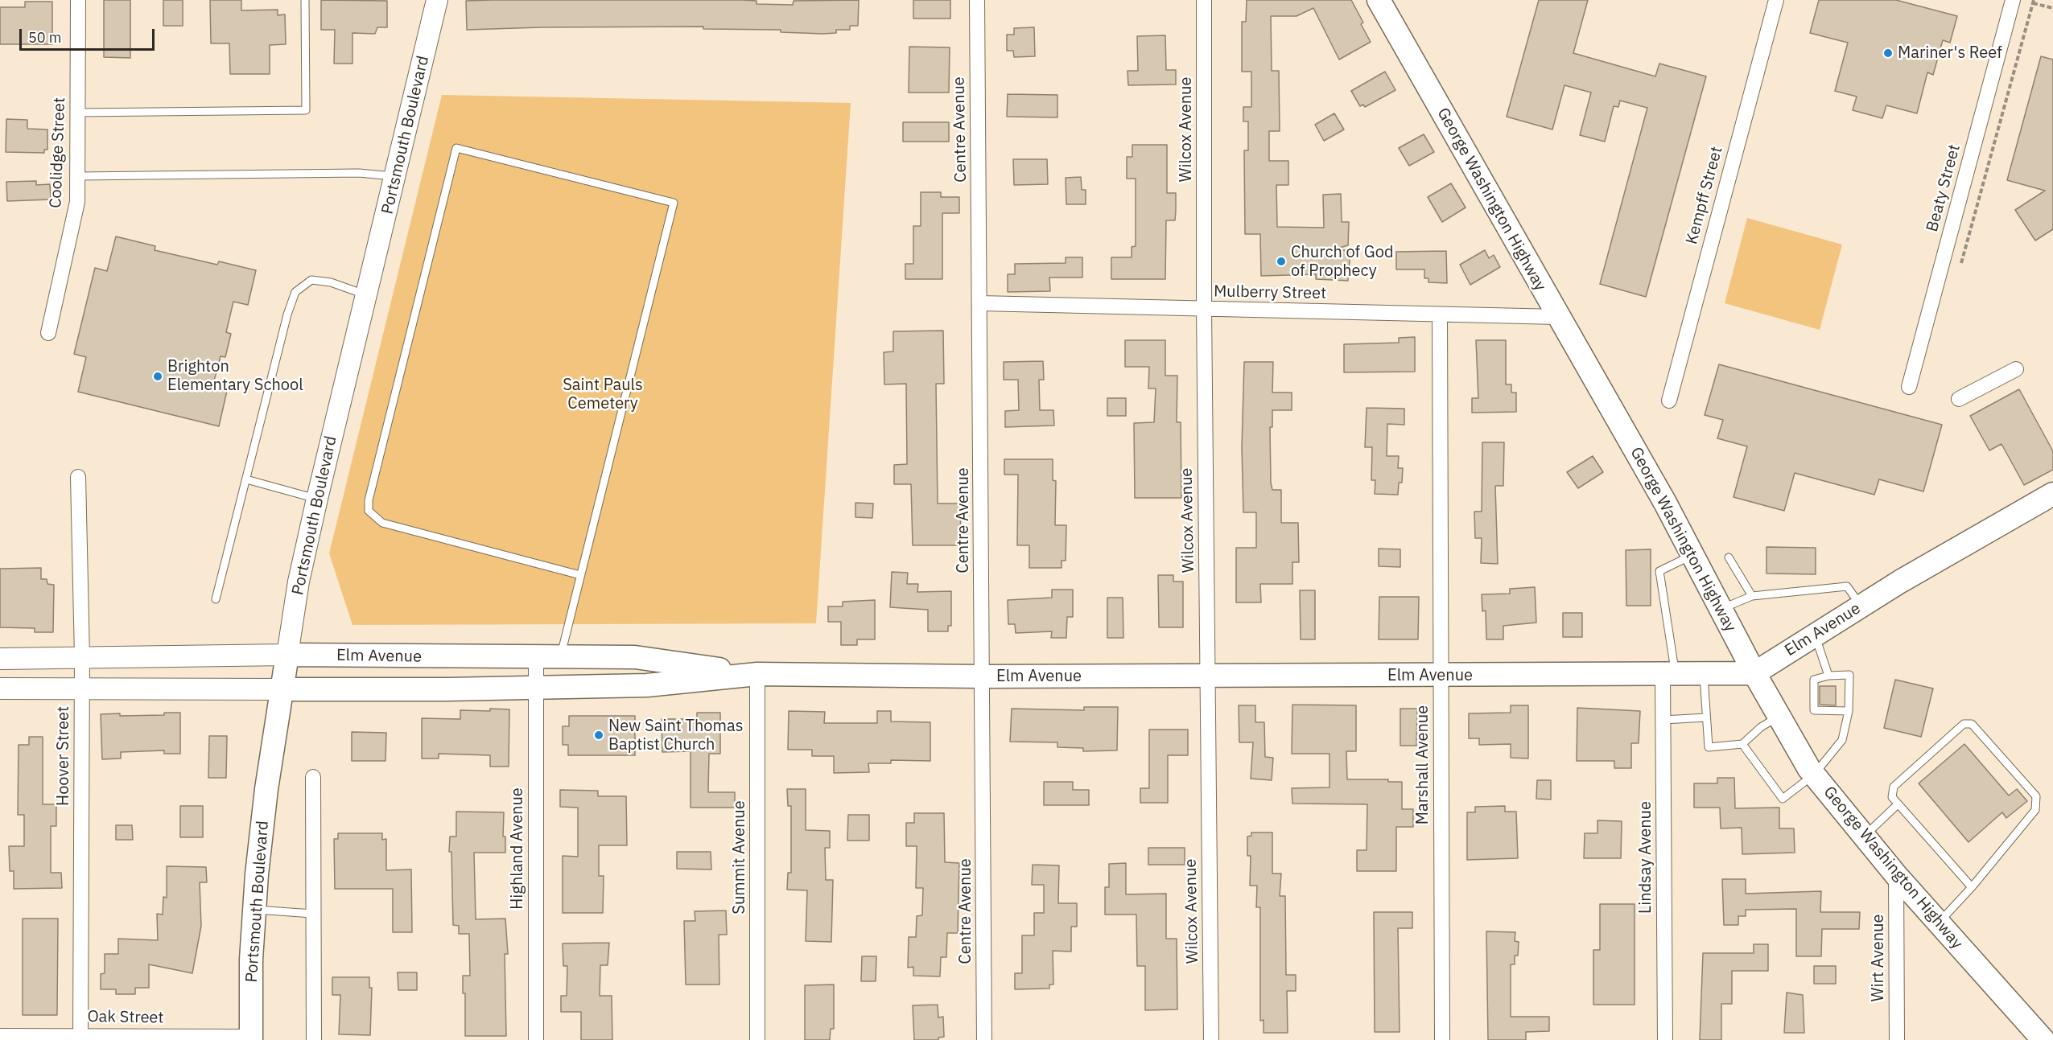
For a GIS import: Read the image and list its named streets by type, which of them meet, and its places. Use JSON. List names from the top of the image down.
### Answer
{
  "streets": {
    "main road": ["Portsmouth Boulevard", "George Washington Highway", "Elm Avenue"],
    "street": [
      "Centre Avenue",
      "Wilcox Avenue",
      "Coolidge Street",
      "Beaty Street",
      "Kempff Street",
      "Mulberry Street",
      "Hoover Street",
      "Marshall Avenue",
      "Highland Avenue",
      "Summit Avenue",
      "Lindsay Avenue",
      "Wirt Avenue",
      "Oak Street"
    ]
  },
  "crossings": [
    ["Centre Avenue", "Mulberry Street"],
    ["Centre Avenue", "Elm Avenue"],
    ["Wilcox Avenue", "Mulberry Street"],
    ["Wilcox Avenue", "Elm Avenue"],
    ["Portsmouth Boulevard", "Elm Avenue"],
    ["Portsmouth Boulevard", "Oak Street"],
    ["George Washington Highway", "Mulberry Street"],
    ["George Washington Highway", "Elm Avenue"],
    ["George Washington Highway", "Wirt Avenue"],
    ["Mulberry Street", "Marshall Avenue"],
    ["Elm Avenue", "Hoover Street"],
    ["Elm Avenue", "Marshall Avenue"],
    ["Elm Avenue", "Highland Avenue"],
    ["Elm Avenue", "Summit Avenue"],
    ["Elm Avenue", "Lindsay Avenue"],
    ["Hoover Street", "Oak Street"]
  ],
  "parks": ["Saint Pauls Cemetery"],
  "places": [
    "Mariner's Reef",
    "Church of God of Prophecy",
    "Brighton Elementary School",
    "New Saint Thomas Baptist Church"
  ],
  "scale_bar": "50 m"
}
